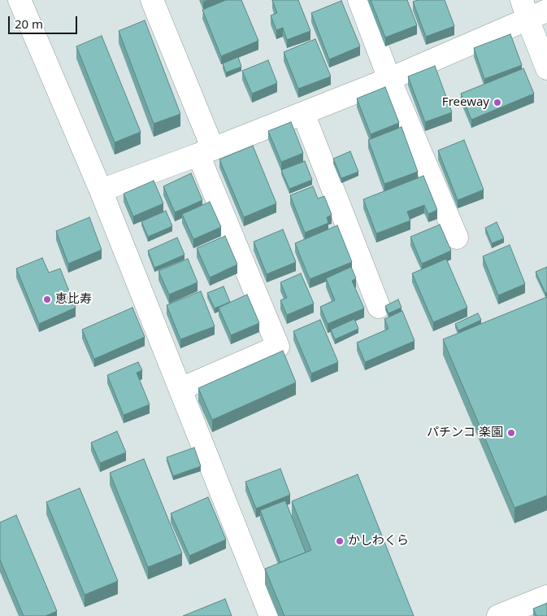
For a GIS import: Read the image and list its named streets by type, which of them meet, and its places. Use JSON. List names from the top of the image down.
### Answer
{
  "places": [
    "Freeway",
    "恵比寿",
    "パチンコ 楽園",
    "かしわくら"
  ],
  "scale_bar": "20 m"
}
